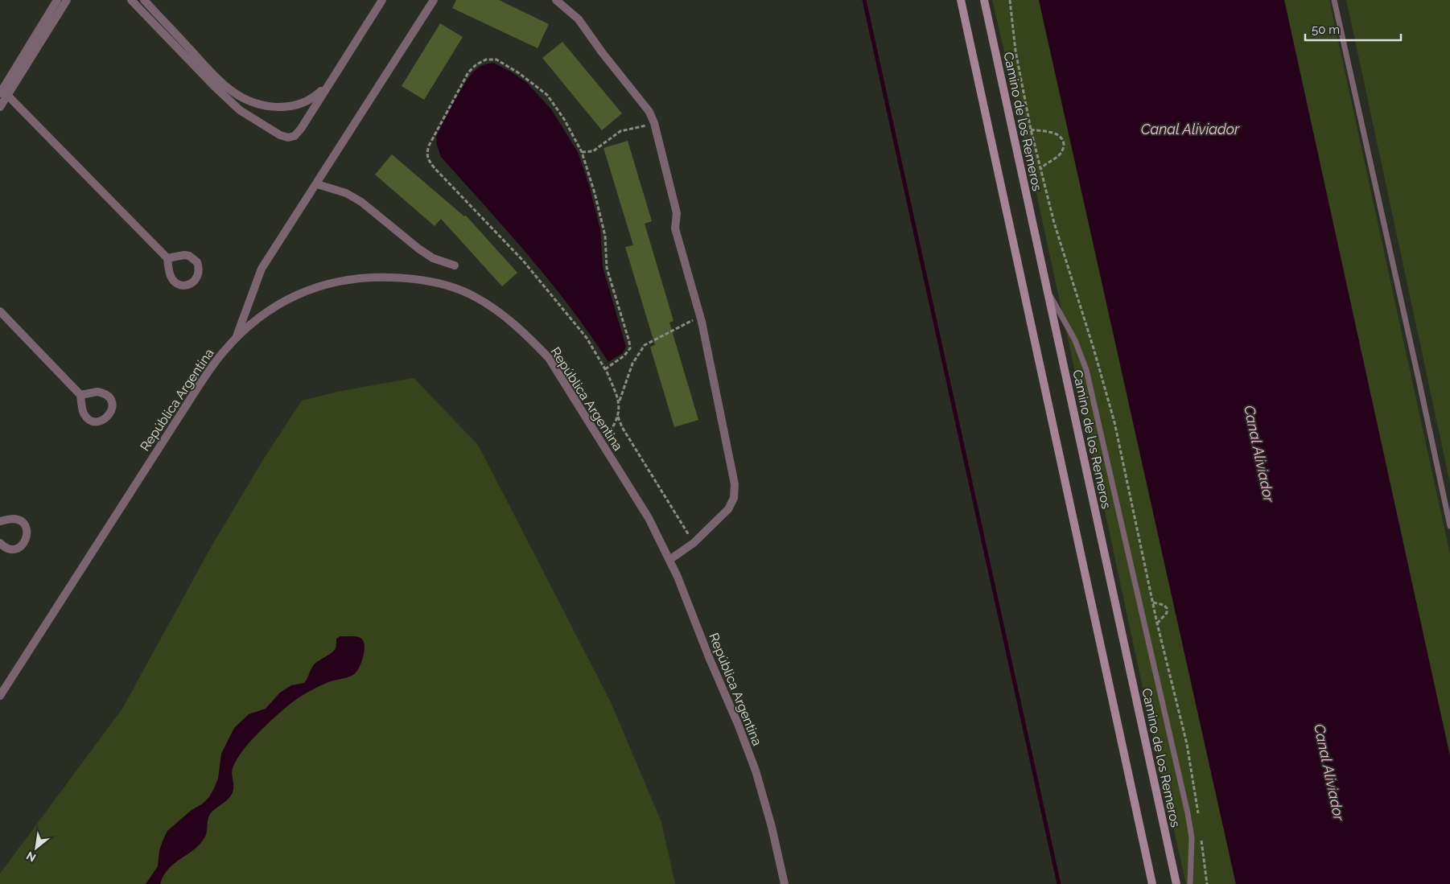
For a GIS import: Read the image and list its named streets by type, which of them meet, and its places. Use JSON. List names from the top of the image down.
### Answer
{
  "streets": {
    "main road": ["Camino de los Remeros"],
    "street": ["República Argentina"]
  },
  "water": ["Canal Aliviador"],
  "scale_bar": "50 m",
  "north": "bottom left"
}
